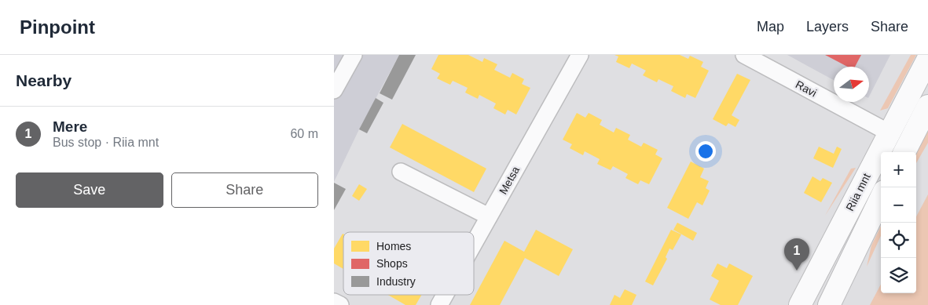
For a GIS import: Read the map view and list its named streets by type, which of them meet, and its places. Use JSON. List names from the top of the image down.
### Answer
{
  "streets": {
    "main road": ["Riia mnt"],
    "street": ["Ravi", "Metsa"]
  },
  "crossings": [
    ["Ravi", "Riia mnt"]
  ],
  "legend": ["Homes", "Shops", "Industry"],
  "north": "right",
  "page": {
    "header": "Pinpoint",
    "nav": ["Map", "Layers", "Share"],
    "heading": "Nearby",
    "list": [
      {
        "mark": "1",
        "name": "Mere",
        "note": "Bus stop · Riia mnt",
        "value": "60 m"
      }
    ],
    "map_buttons": ["+", "−"],
    "buttons": ["Save", "Share"],
    "pins": "1"
  }
}
